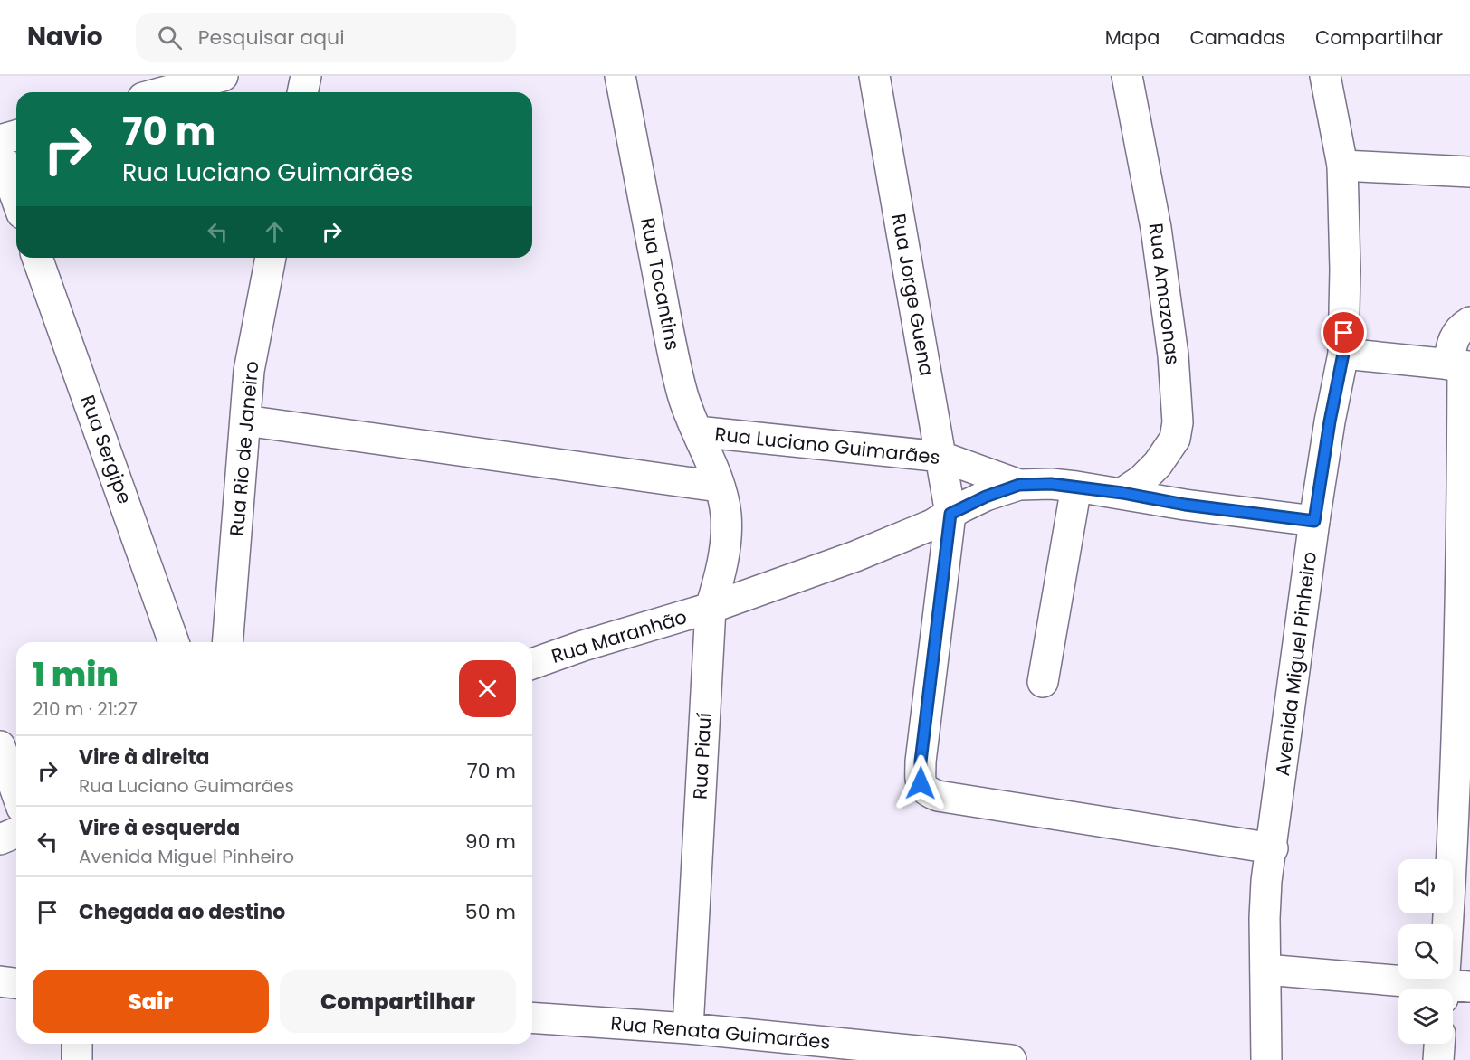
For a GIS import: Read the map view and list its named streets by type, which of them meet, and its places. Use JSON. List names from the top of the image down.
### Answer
{
  "streets": {
    "street": [
      "Rua Tocantins",
      "Rua Amazonas",
      "Rua Jorge Guena",
      "Rua Luciano Guimarães",
      "Rua Rio de Janeiro",
      "Rua Sergipe",
      "Rua Maranhão",
      "Avenida Miguel Pinheiro",
      "Rua Piauí",
      "Rua Renata Guimarães"
    ]
  },
  "crossings": [
    ["Rua Tocantins", "Rua Luciano Guimarães"],
    ["Rua Tocantins", "Rua Piauí"],
    ["Rua Amazonas", "Rua Luciano Guimarães"],
    ["Rua Jorge Guena", "Rua Luciano Guimarães"],
    ["Rua Jorge Guena", "Avenida Miguel Pinheiro"],
    ["Rua Luciano Guimarães", "Rua Maranhão"],
    ["Rua Luciano Guimarães", "Avenida Miguel Pinheiro"],
    ["Rua Luciano Guimarães", "Rua Piauí"],
    ["Rua Maranhão", "Rua Piauí"],
    ["Rua Piauí", "Rua Renata Guimarães"]
  ],
  "page": {
    "header": "Navio",
    "search": "Pesquisar aqui",
    "nav": ["Mapa", "Camadas", "Compartilhar"],
    "turn": ["70 m", "Rua Luciano Guimarães"],
    "heading": ["1 min", "210 m · 21:27"],
    "list": [
      {
        "name": "Vire à direita",
        "note": "Rua Luciano Guimarães",
        "value": "70 m"
      },
      {
        "name": "Vire à esquerda",
        "note": "Avenida Miguel Pinheiro",
        "value": "90 m"
      },
      {
        "name": "Chegada ao destino",
        "value": "50 m"
      }
    ],
    "buttons": ["Sair", "Compartilhar"]
  }
}
